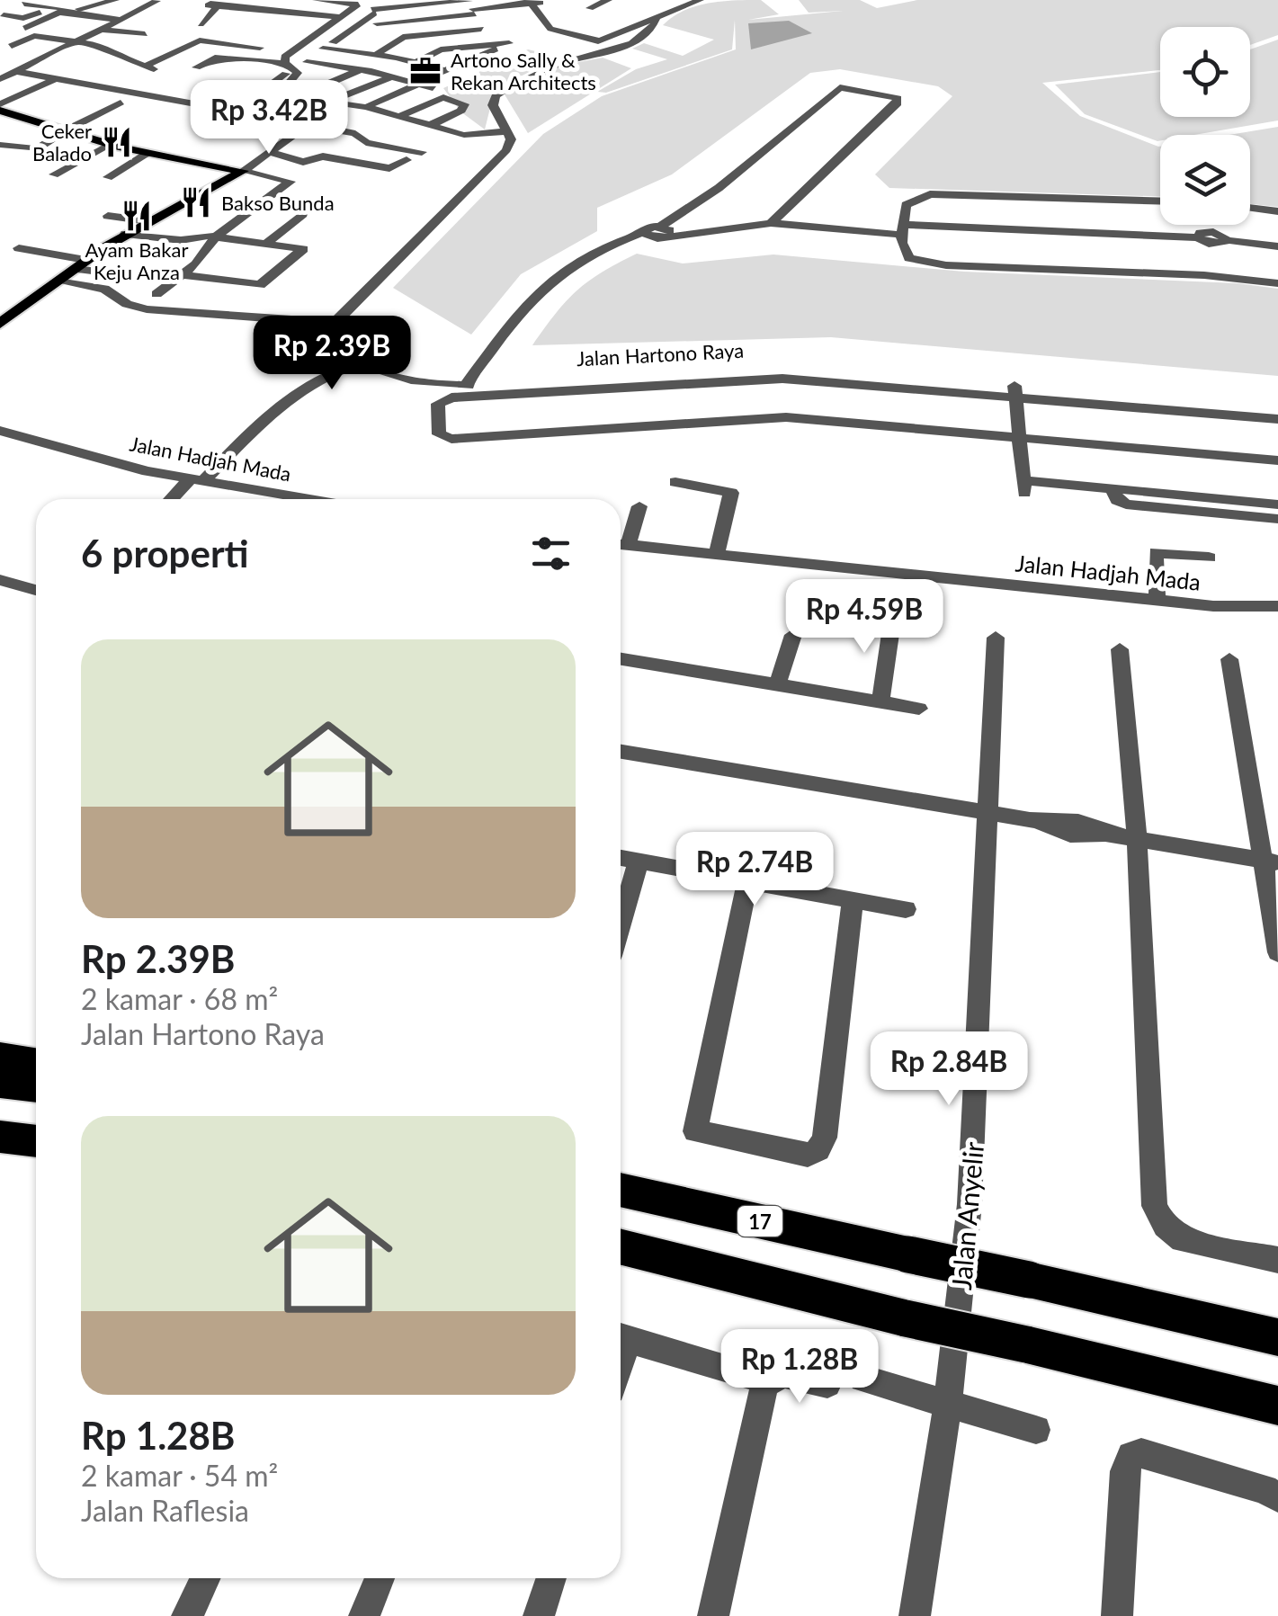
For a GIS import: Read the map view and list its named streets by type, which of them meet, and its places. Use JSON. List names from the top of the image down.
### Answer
{
  "streets": {
    "highway": ["17"],
    "street": ["Jalan Hartono Raya", "Jalan Hadjah Mada", "Jalan Anyelir"]
  },
  "places": {
    "office": ["Artono Sally & Rekan Architects"],
    "restaurant": ["Ceker Balado", "Bakso Bunda", "Ayam Bakar Keju Anza"]
  },
  "page": {
    "price": [
      "Rp 3.42B",
      "Rp 2.39B",
      "Rp 4.59B",
      "Rp 2.74B",
      "Rp 2.84B",
      "Rp 1.28B"
    ],
    "heading": "6 properti",
    "list": [
      {
        "name": "Rp 2.39B",
        "note": "2 kamar · 68 m² · Jalan Hartono Raya"
      },
      {
        "name": "Rp 1.28B",
        "note": "2 kamar · 54 m² · Jalan Raflesia"
      }
    ]
  }
}
